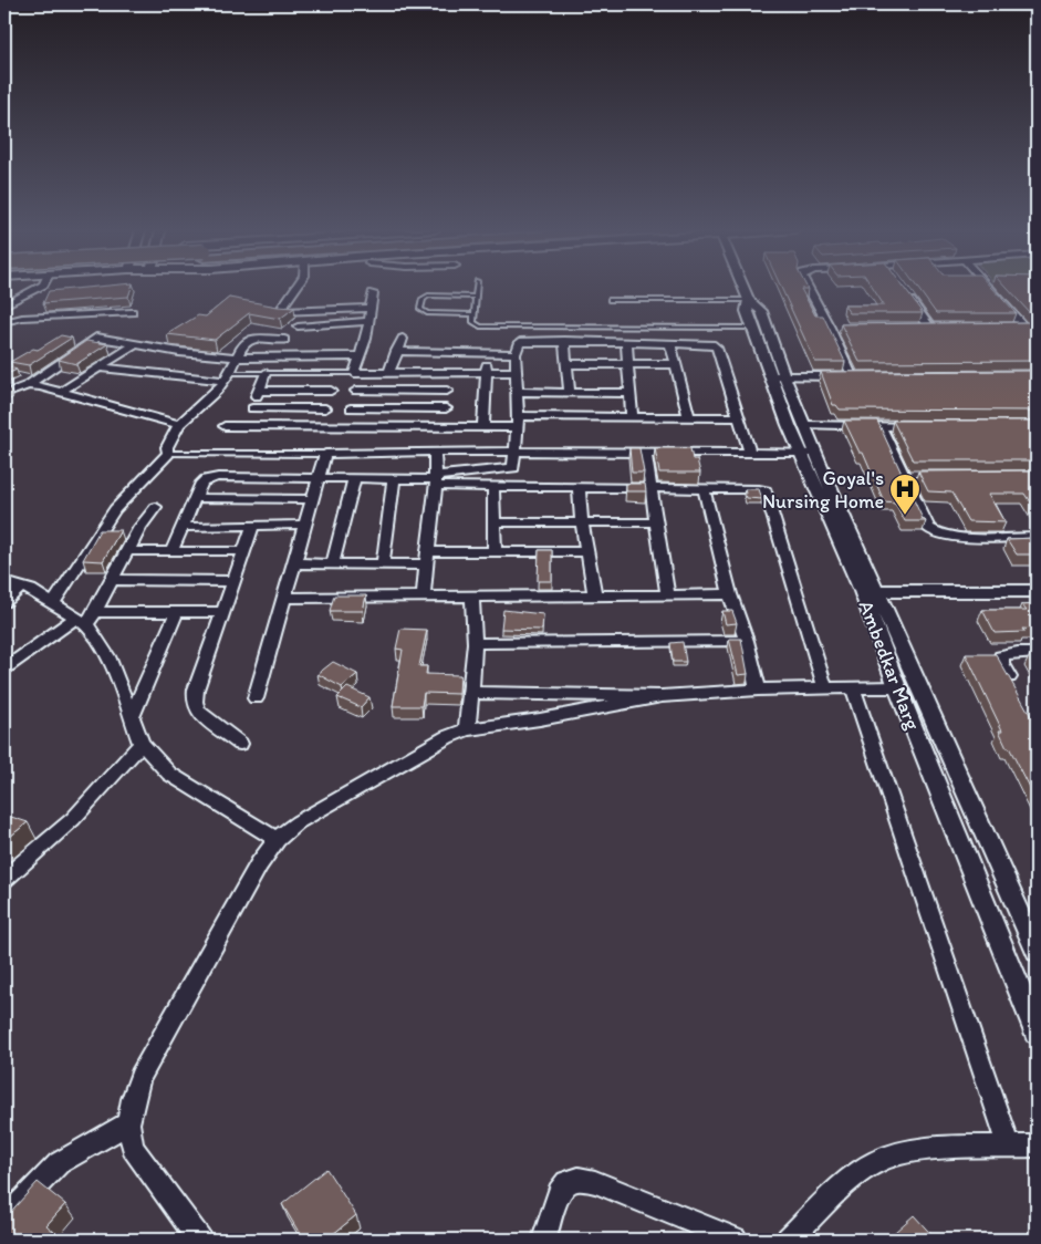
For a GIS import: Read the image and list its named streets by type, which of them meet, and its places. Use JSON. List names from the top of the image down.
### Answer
{
  "streets": {
    "street": ["Ambedkar Marg"]
  },
  "places": {
    "hospital": ["Goyal's Nursing Home"]
  }
}
